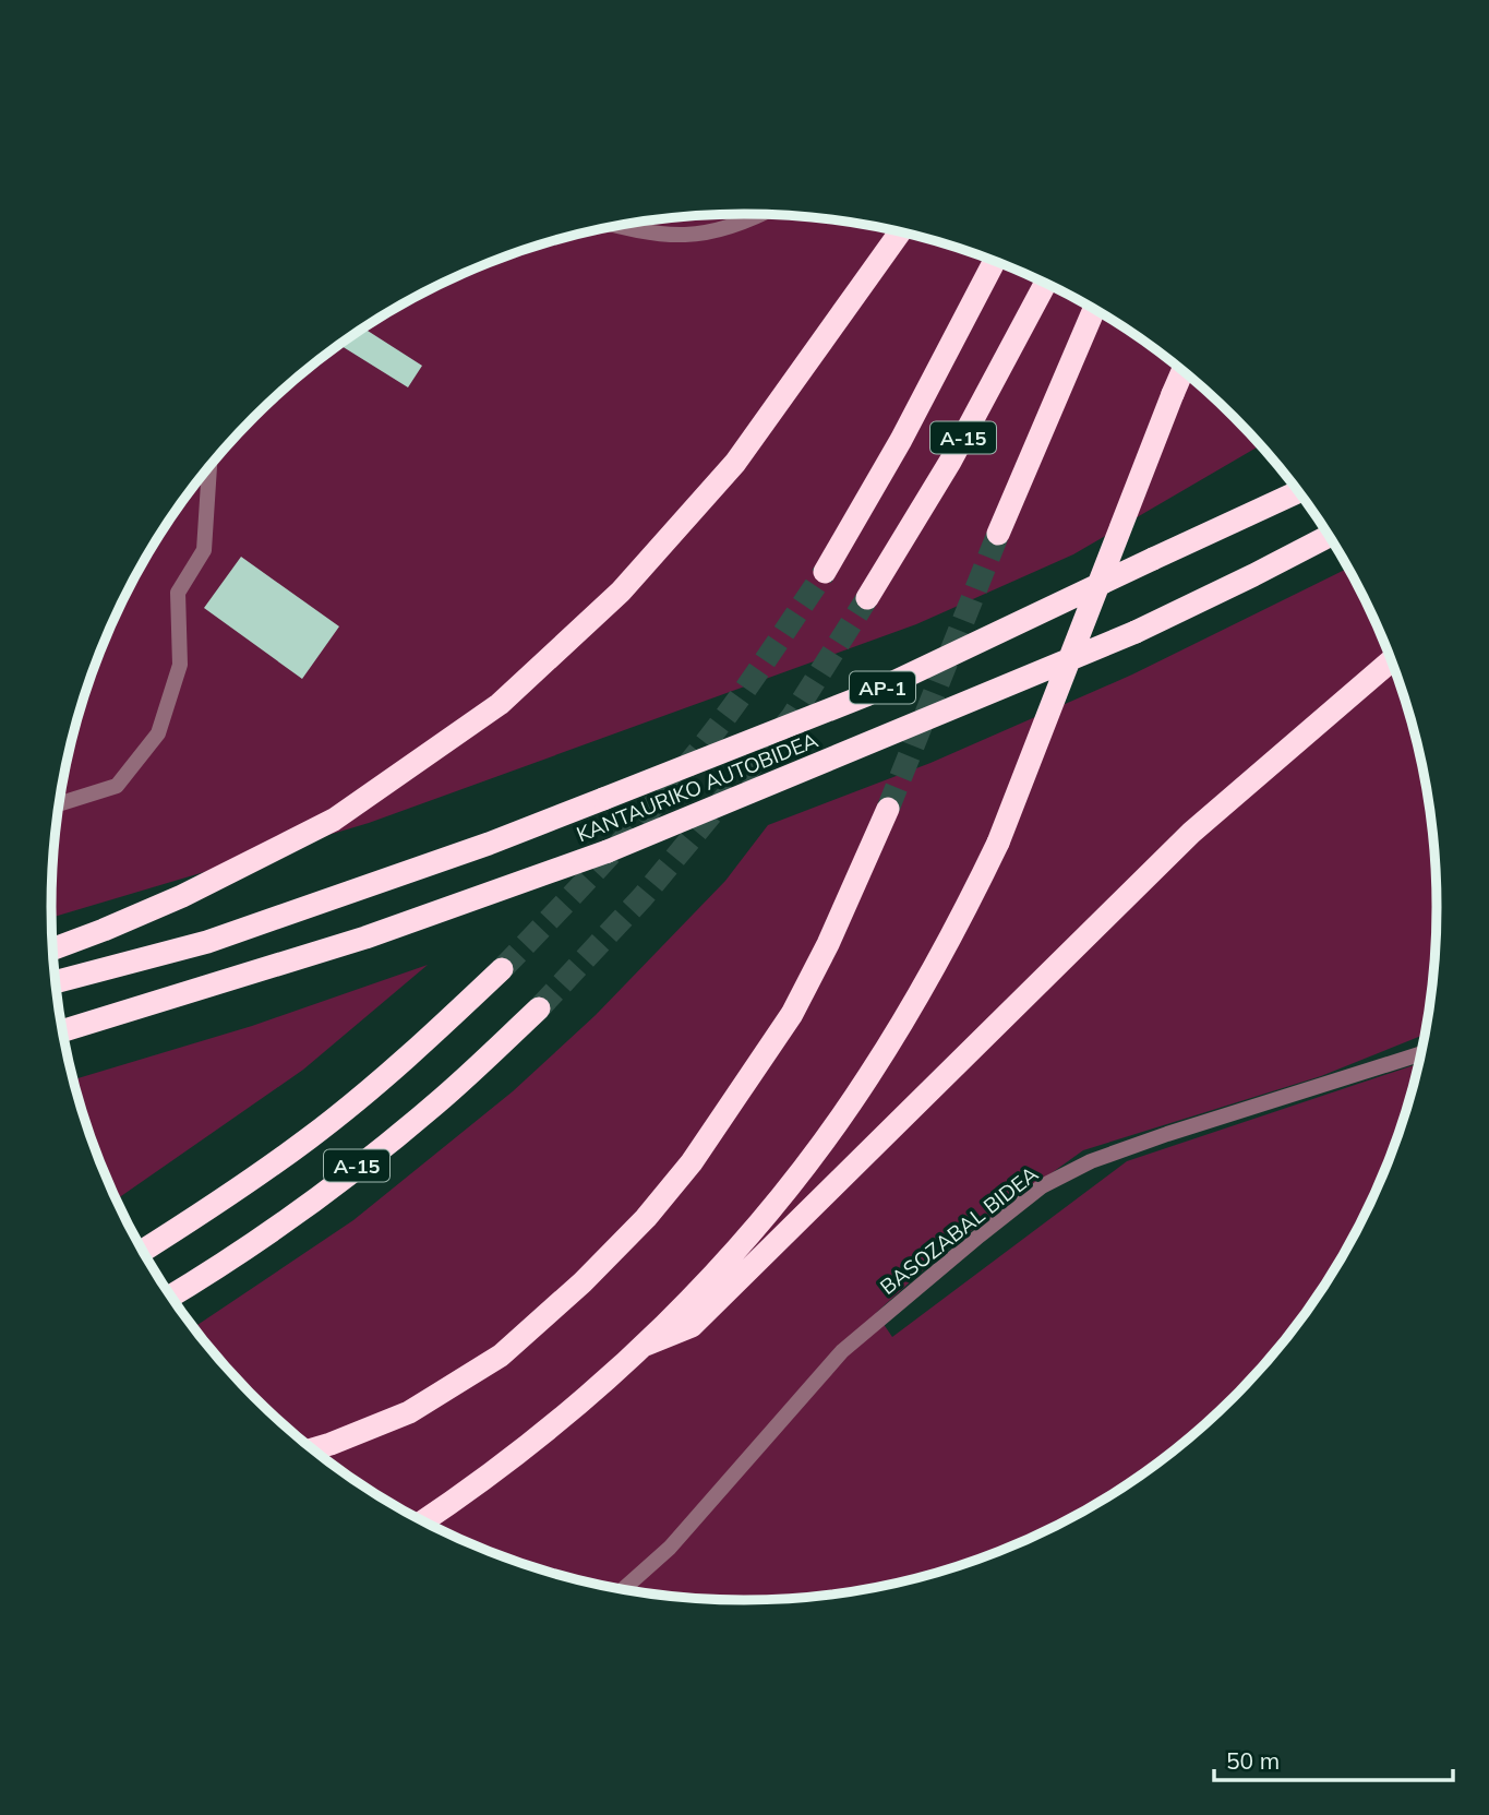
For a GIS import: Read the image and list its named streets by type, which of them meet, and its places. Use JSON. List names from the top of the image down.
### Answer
{
  "streets": {
    "highway": ["A-15", "AP-1", "KANTAURIKO AUTOBIDEA"],
    "street": ["BASOZABAL BIDEA"]
  },
  "scale_bar": "50 m"
}
